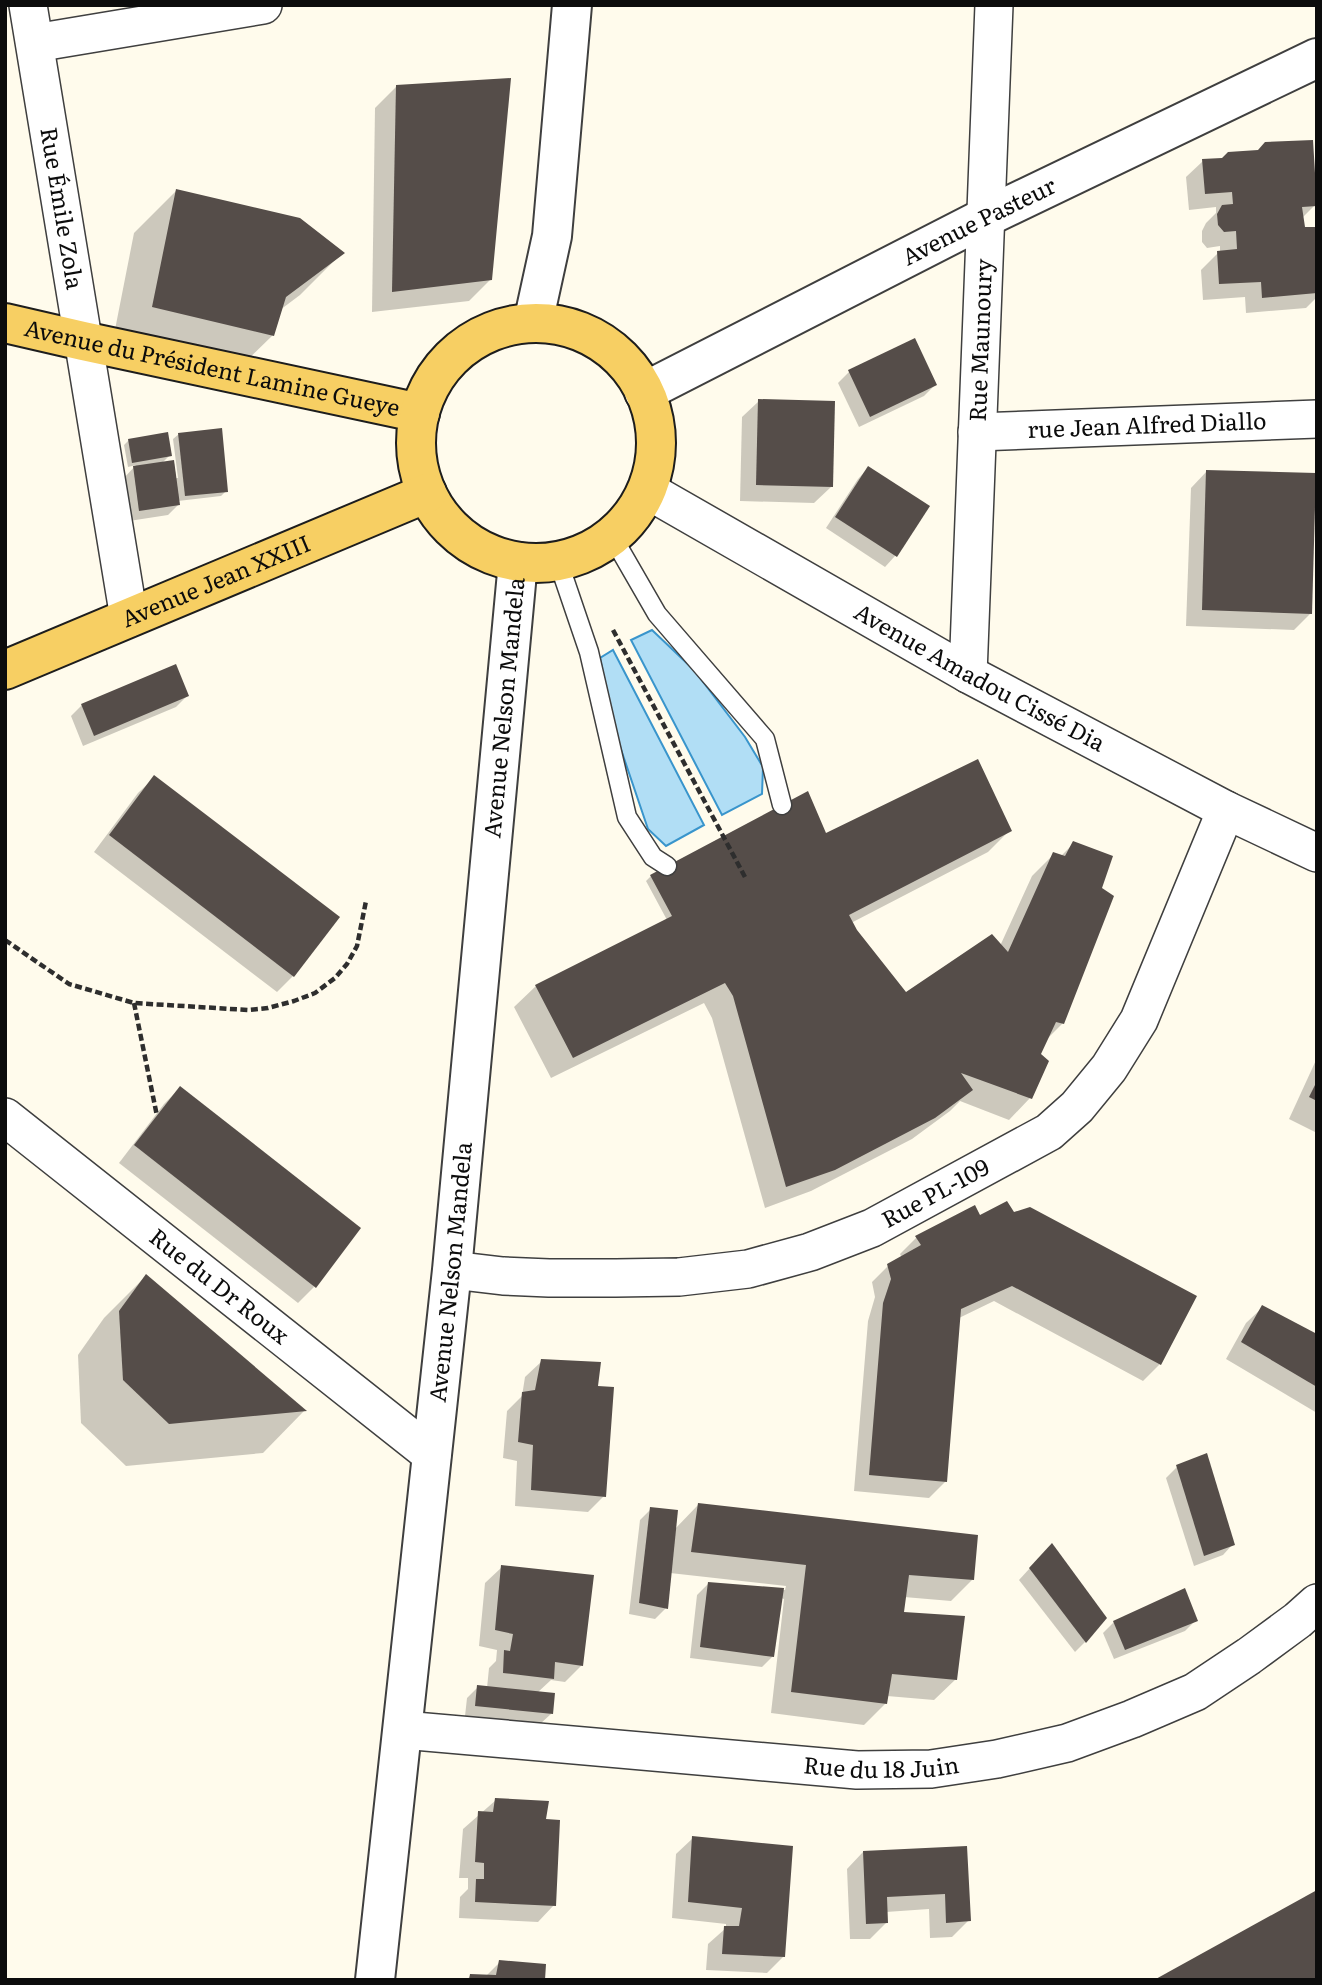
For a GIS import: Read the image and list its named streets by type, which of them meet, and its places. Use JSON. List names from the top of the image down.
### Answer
{
  "streets": {
    "main road": ["Avenue du Président Lamine Gueye", "Avenue Jean XXIII"],
    "street": [
      "Rue Émile Zola",
      "Avenue Pasteur",
      "Rue Maunoury",
      "rue Jean Alfred Diallo",
      "Avenue Amadou Cissé Dia",
      "Avenue Nelson Mandela",
      "Rue PL-109",
      "Rue du Dr Roux",
      "Rue du 18 Juin"
    ]
  },
  "crossings": [
    ["Rue Émile Zola", "Avenue du Président Lamine Gueye"],
    ["Rue Émile Zola", "Avenue Jean XXIII"],
    ["Avenue Pasteur", "Rue Maunoury"],
    ["Avenue Pasteur", "Avenue du Président Lamine Gueye"],
    ["Avenue Pasteur", "Avenue Jean XXIII"],
    ["Avenue Pasteur", "Avenue Amadou Cissé Dia"],
    ["Avenue Pasteur", "Avenue Nelson Mandela"],
    ["Rue Maunoury", "rue Jean Alfred Diallo"],
    ["Rue Maunoury", "Avenue Amadou Cissé Dia"],
    ["Avenue du Président Lamine Gueye", "Avenue Jean XXIII"],
    ["Avenue du Président Lamine Gueye", "Avenue Amadou Cissé Dia"],
    ["Avenue du Président Lamine Gueye", "Avenue Nelson Mandela"],
    ["Avenue Jean XXIII", "Avenue Amadou Cissé Dia"],
    ["Avenue Jean XXIII", "Avenue Nelson Mandela"],
    ["Avenue Amadou Cissé Dia", "Avenue Nelson Mandela"],
    ["Avenue Amadou Cissé Dia", "Rue PL-109"],
    ["Avenue Nelson Mandela", "Rue PL-109"],
    ["Avenue Nelson Mandela", "Rue du Dr Roux"],
    ["Avenue Nelson Mandela", "Rue du 18 Juin"]
  ]
}
